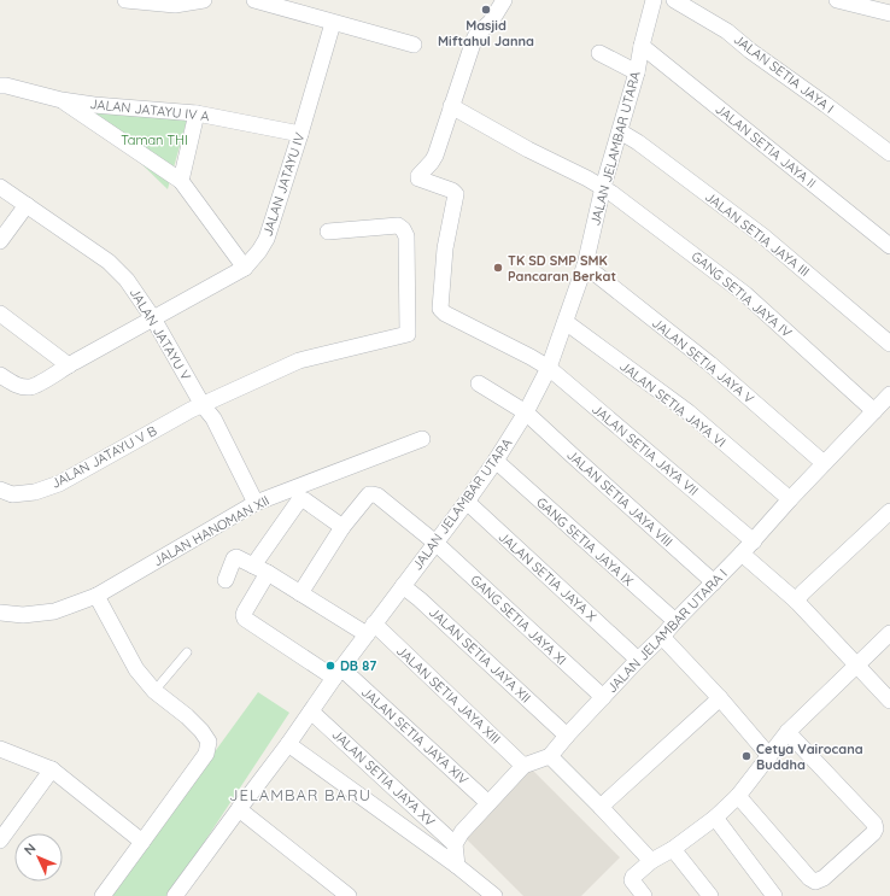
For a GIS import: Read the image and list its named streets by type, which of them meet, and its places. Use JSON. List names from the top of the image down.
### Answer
{
  "streets": {
    "street": [
      "JALAN SETIA JAYA I",
      "JALAN JATAYU IV A",
      "JALAN SETIA JAYA II",
      "JALAN JELAMBAR UTARA",
      "JALAN JATAYU IV",
      "JALAN SETIA JAYA III",
      "GANG SETIA JAYA IV",
      "JALAN JATAYU V",
      "JALAN SETIA JAYA V",
      "JALAN SETIA JAYA VI",
      "JALAN SETIA JAYA VII",
      "JALAN JATAYU V B",
      "JALAN SETIA JAYA VIII",
      "JALAN HANOMAN XII",
      "GANG SETIA JAYA IX",
      "JALAN SETIA JAYA X",
      "GANG SETIA JAYA XI",
      "JALAN JELAMBAR UTARA I",
      "JALAN SETIA JAYA XII",
      "JALAN SETIA JAYA XIII",
      "JALAN SETIA JAYA XIV",
      "JALAN SETIA JAYA XV"
    ]
  },
  "crossings": [
    ["JALAN JATAYU IV A", "JALAN JATAYU IV"],
    ["JALAN SETIA JAYA II", "JALAN JELAMBAR UTARA"],
    ["JALAN JELAMBAR UTARA", "JALAN SETIA JAYA III"],
    ["JALAN JELAMBAR UTARA", "GANG SETIA JAYA IV"],
    ["JALAN JELAMBAR UTARA", "JALAN SETIA JAYA V"],
    ["JALAN JELAMBAR UTARA", "JALAN SETIA JAYA VI"],
    ["JALAN JELAMBAR UTARA", "JALAN SETIA JAYA VII"],
    ["JALAN JELAMBAR UTARA", "JALAN SETIA JAYA VIII"],
    ["JALAN JELAMBAR UTARA", "GANG SETIA JAYA IX"],
    ["JALAN JELAMBAR UTARA", "JALAN SETIA JAYA X"],
    ["JALAN JELAMBAR UTARA", "GANG SETIA JAYA XI"],
    ["JALAN JELAMBAR UTARA", "JALAN SETIA JAYA XII"],
    ["JALAN JELAMBAR UTARA", "JALAN SETIA JAYA XIII"],
    ["JALAN JELAMBAR UTARA", "JALAN SETIA JAYA XIV"],
    ["JALAN JELAMBAR UTARA", "JALAN SETIA JAYA XV"],
    ["JALAN JATAYU IV", "JALAN JATAYU V"],
    ["GANG SETIA JAYA IV", "JALAN SETIA JAYA VII"],
    ["GANG SETIA JAYA IV", "JALAN JELAMBAR UTARA I"],
    ["JALAN JATAYU V", "JALAN JATAYU V B"],
    ["JALAN JATAYU V", "JALAN HANOMAN XII"],
    ["JALAN SETIA JAYA V", "JALAN JELAMBAR UTARA I"],
    ["JALAN SETIA JAYA VI", "JALAN JELAMBAR UTARA I"],
    ["JALAN SETIA JAYA VII", "JALAN JELAMBAR UTARA I"],
    ["JALAN SETIA JAYA VIII", "JALAN JELAMBAR UTARA I"],
    ["GANG SETIA JAYA IX", "JALAN JELAMBAR UTARA I"],
    ["JALAN SETIA JAYA X", "JALAN JELAMBAR UTARA I"],
    ["GANG SETIA JAYA XI", "JALAN JELAMBAR UTARA I"],
    ["JALAN JELAMBAR UTARA I", "JALAN SETIA JAYA XII"],
    ["JALAN SETIA JAYA XIII", "JALAN SETIA JAYA XIV"]
  ],
  "districts": ["JELAMBAR BARU"],
  "parks": ["Taman THI"],
  "places": [
    "Masjid Miftahul Janna",
    "TK SD SMP SMK Pancaran Berkat",
    "DB 87",
    "Cetya Vairocana Buddha"
  ],
  "north": "top left"
}
